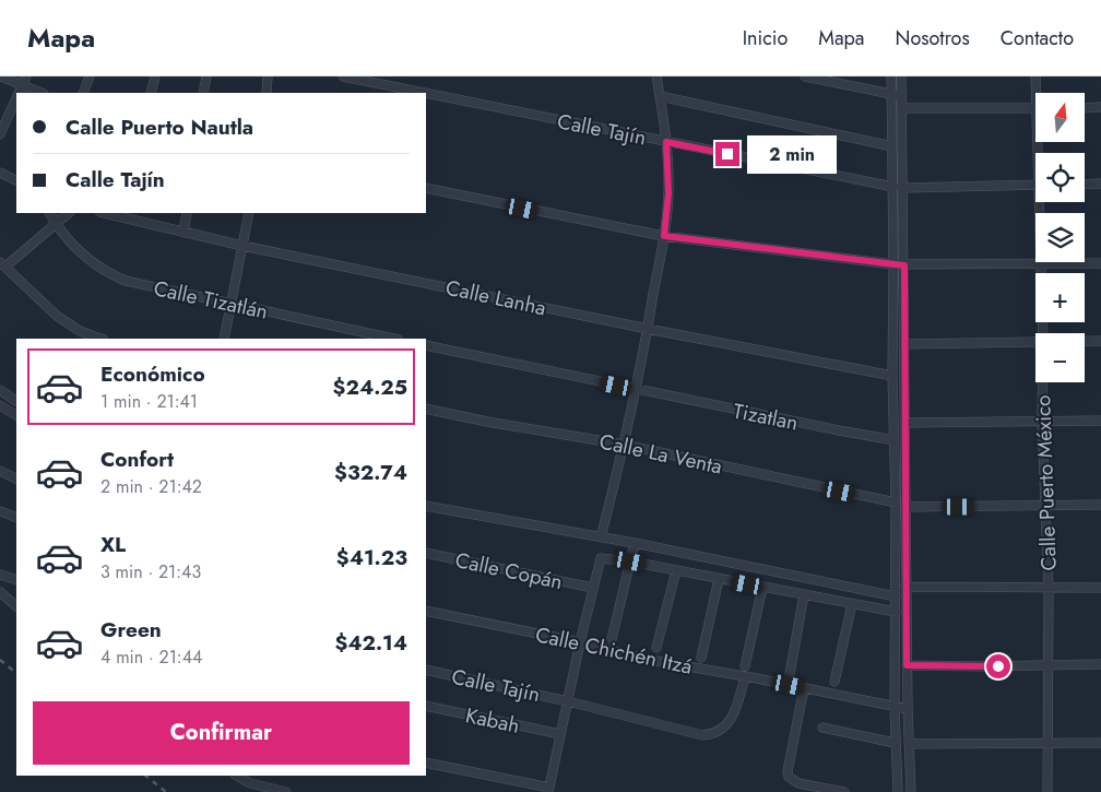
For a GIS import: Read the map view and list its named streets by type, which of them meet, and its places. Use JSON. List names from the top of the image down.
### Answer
{
  "streets": {
    "street": [
      "Calle Tajín",
      "Calle Lanha",
      "Calle Tizatlán",
      "Tizatlan",
      "Calle La Venta",
      "Calle Puerto México",
      "Calle Copán",
      "Calle Chichén Itzá",
      "Kabah"
    ]
  },
  "crossings": [
    ["Calle Tajín", "Calle Chichén Itzá"]
  ],
  "north": "top",
  "page": {
    "header": "Mapa",
    "nav": [
      "Inicio",
      "Mapa",
      "Nosotros",
      "Contacto"
    ],
    "map_buttons": ["+", "−"],
    "banner": ["Calle Puerto Nautla", "Calle Tajín"],
    "bubble": "2 min",
    "list": [
      {
        "name": "Económico",
        "note": "1 min · 21:41",
        "value": "$24.25"
      },
      {
        "name": "Confort",
        "note": "2 min · 21:42",
        "value": "$32.74"
      },
      {
        "name": "XL",
        "note": "3 min · 21:43",
        "value": "$41.23"
      },
      {
        "name": "Green",
        "note": "4 min · 21:44",
        "value": "$42.14"
      }
    ],
    "buttons": "Confirmar"
  }
}
